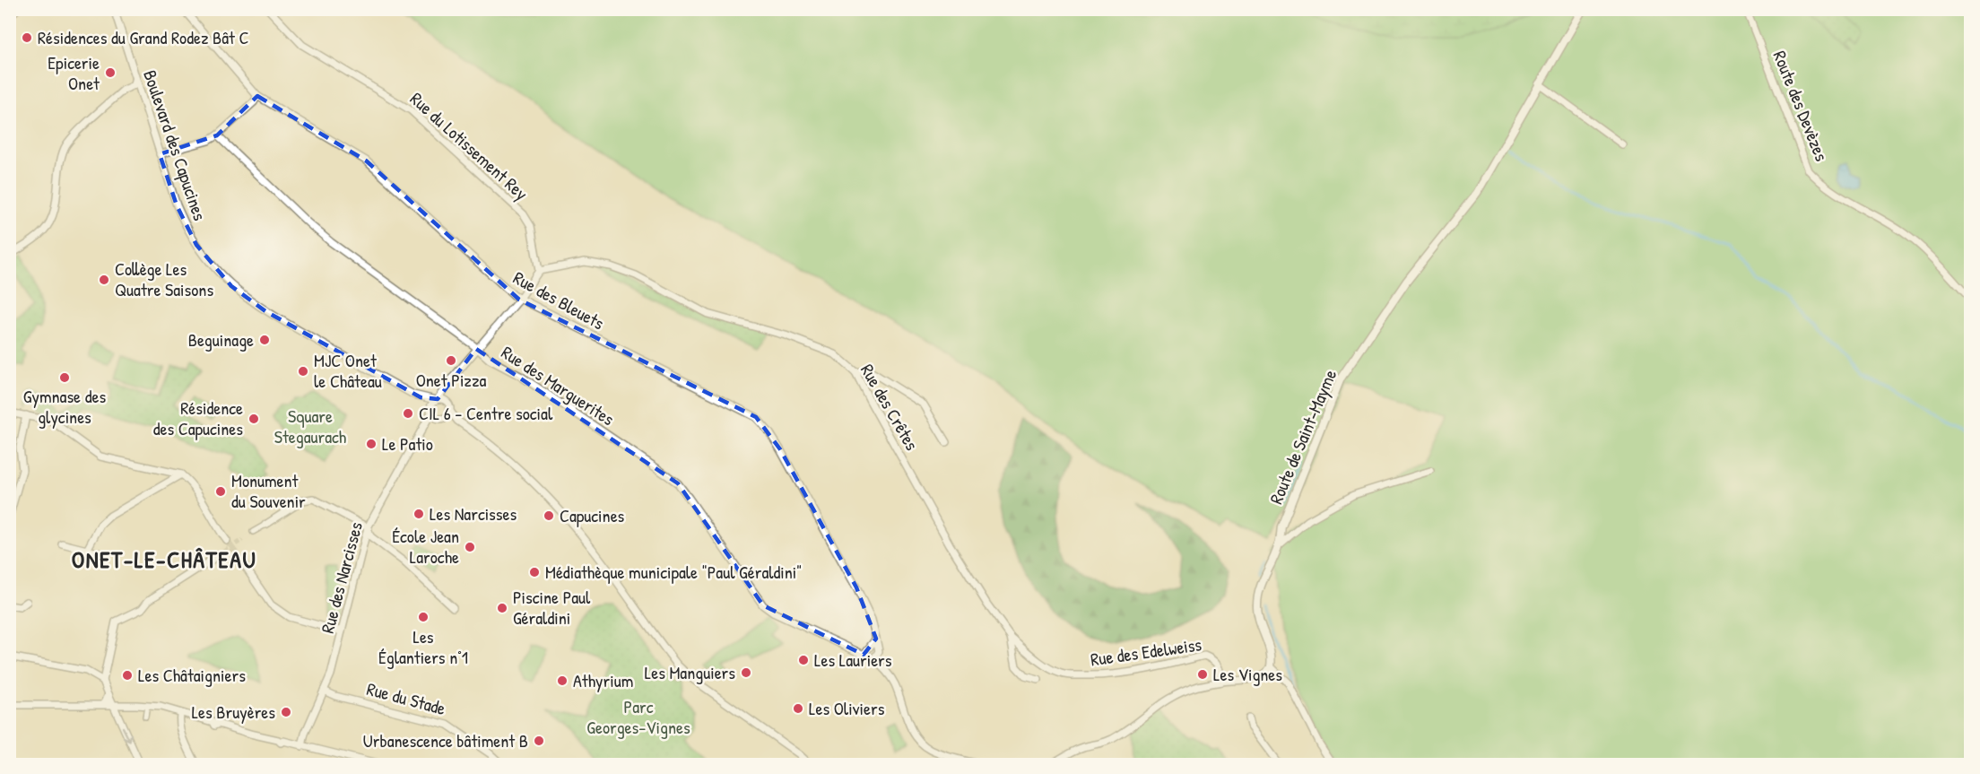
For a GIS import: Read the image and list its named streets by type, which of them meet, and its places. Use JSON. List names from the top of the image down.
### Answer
{
  "streets": {
    "street": [
      "Route des Devèzes",
      "Boulevard des Capucines",
      "Rue du Lotissement Rey",
      "Rue des Bleuets",
      "Rue des Marguerites",
      "Rue des Crêtes",
      "Route de Saint-Mayme",
      "Rue des Narcisses",
      "Rue des Edelweiss",
      "Rue du Stade"
    ]
  },
  "crossings": [
    ["Boulevard des Capucines", "Rue des Narcisses"],
    ["Rue du Lotissement Rey", "Rue des Crêtes"],
    ["Rue des Bleuets", "Rue des Marguerites"],
    ["Rue des Crêtes", "Rue des Edelweiss"],
    ["Rue des Narcisses", "Rue du Stade"]
  ],
  "districts": ["ONET-LE-CHÂTEAU"],
  "parks": ["Square Stegaurach", "Parc Georges-Vignes"],
  "places": [
    "Résidences du Grand Rodez Bât C",
    "Epicerie Onet",
    "Collège Les Quatre Saisons",
    "Beguinage",
    "Onet Pizza",
    "MJC Onet le Château",
    "Gymnase des glycines",
    "CIL 6 - Centre social",
    "Résidence des Capucines",
    "Le Patio",
    "Monument du Souvenir",
    "Les Narcisses",
    "Capucines",
    "École Jean Laroche",
    "Médiathèque municipale \"Paul Géraldini\"",
    "Piscine Paul Géraldini",
    "Les Églantiers n°1",
    "Les Lauriers",
    "Les Manguiers",
    "Les Vignes",
    "Les Châtaigniers",
    "Athyrium",
    "Les Oliviers",
    "Les Bruyères",
    "Urbanescence bâtiment B"
  ]
}
